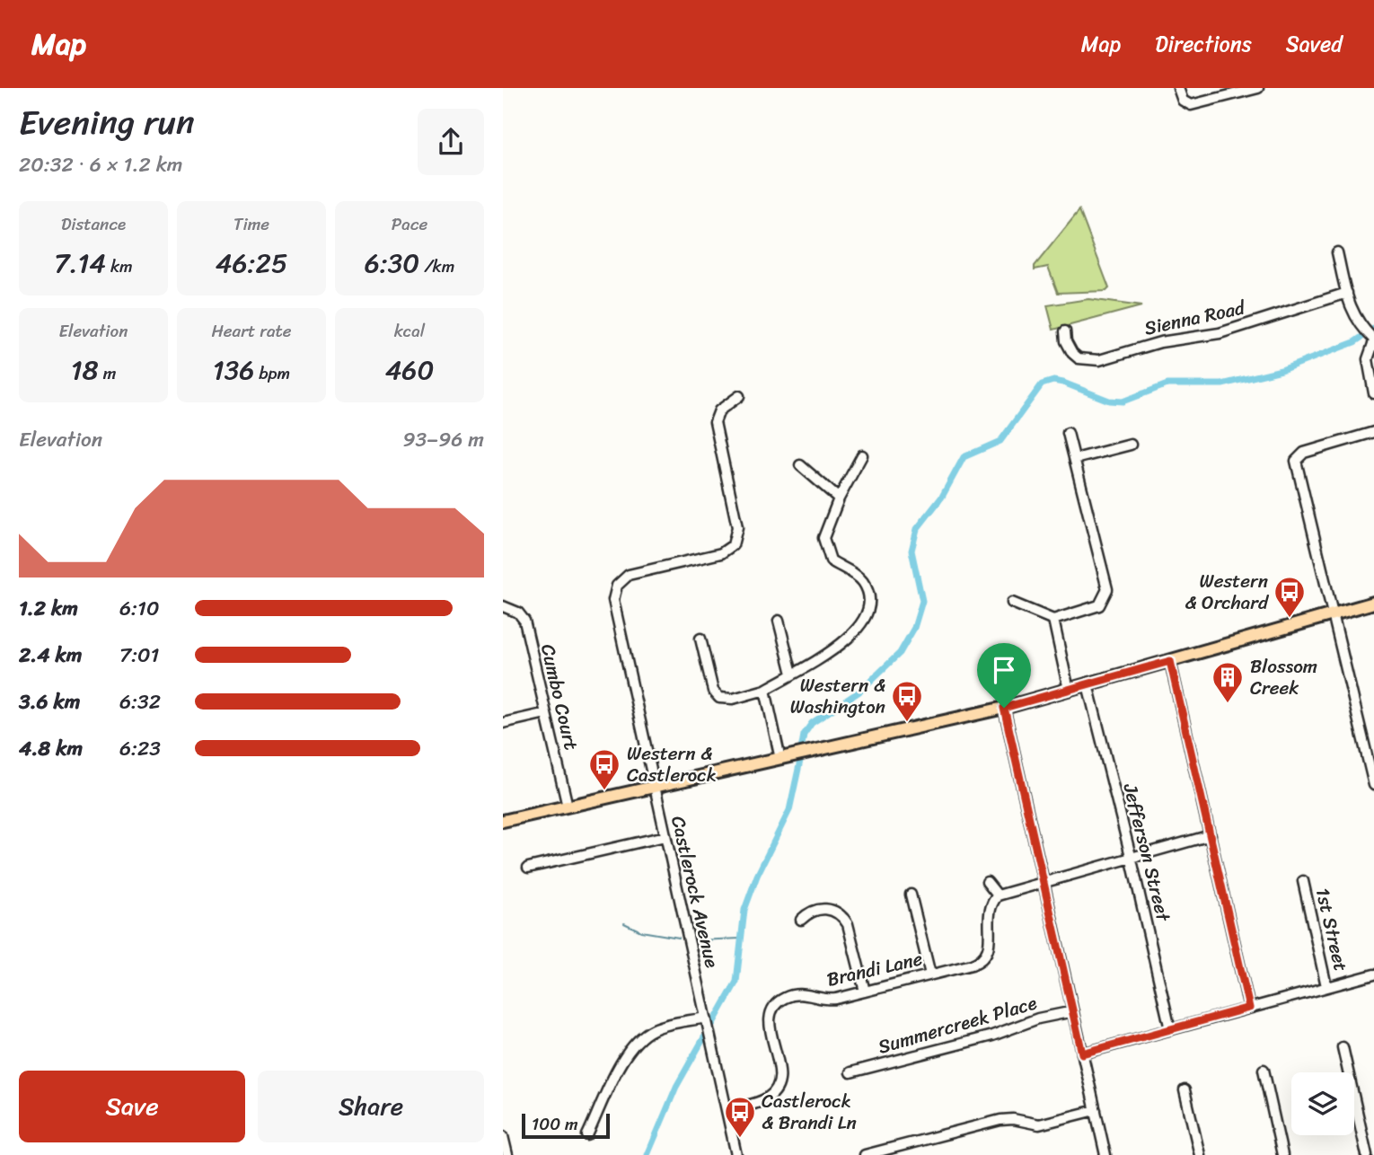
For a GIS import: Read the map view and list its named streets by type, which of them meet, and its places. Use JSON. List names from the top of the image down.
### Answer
{
  "streets": {
    "street": [
      "Sienna Road",
      "Cumbo Court",
      "Jefferson Street",
      "Castlerock Avenue",
      "1st Street",
      "Brandi Lane",
      "Summercreek Place"
    ]
  },
  "crossings": [
    ["Castlerock Avenue", "Brandi Lane"]
  ],
  "places": {
    "bus stop": [
      "Western & Orchard",
      "Western & Washington",
      "Western & Castlerock",
      "Castlerock & Brandi Ln"
    ],
    "building": ["Blossom Creek"]
  },
  "scale_bar": "100 m",
  "page": {
    "header": "Map",
    "nav": ["Map", "Directions", "Saved"],
    "heading": ["Evening run", "20:32 · 6 × 1.2 km"],
    "stats": [
      ["Distance", "7.14 km"],
      ["Time", "46:25"],
      ["Pace", "6:30 /km"],
      ["Elevation", "18 m"],
      ["Heart rate", "136 bpm"],
      ["kcal", "460"]
    ],
    "chart": ["Elevation", "93–96 m"],
    "list": [
      {
        "name": "1.2 km",
        "note": "6:10"
      },
      {
        "name": "2.4 km",
        "note": "7:01"
      },
      {
        "name": "3.6 km",
        "note": "6:32"
      },
      {
        "name": "4.8 km",
        "note": "6:23"
      }
    ],
    "buttons": ["Save", "Share"],
    "scale": "100 m"
  }
}
